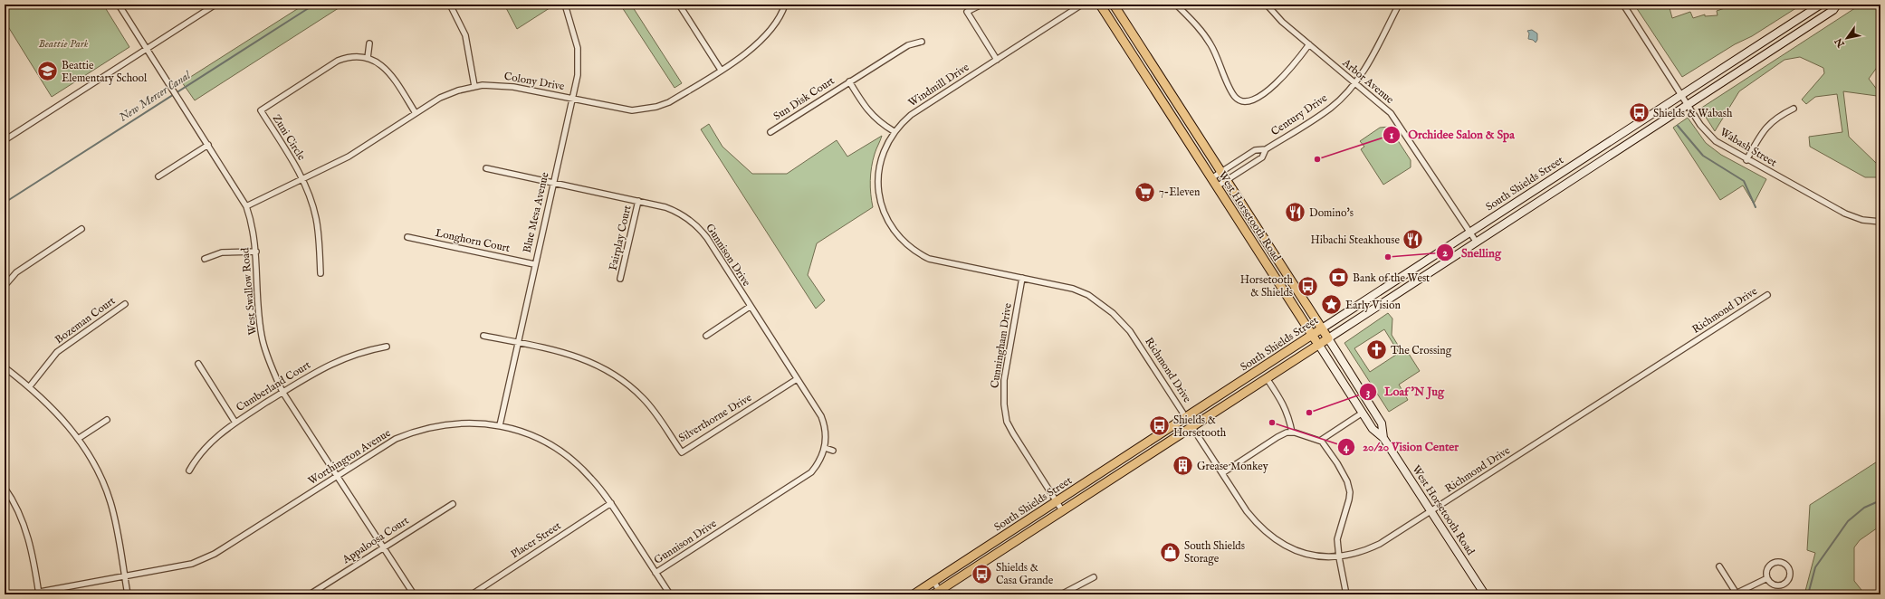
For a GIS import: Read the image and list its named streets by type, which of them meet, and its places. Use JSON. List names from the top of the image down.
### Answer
{
  "streets": {
    "main road": ["South Shields Street", "West Horsetooth Road"],
    "street": [
      "Colony Drive",
      "Arbor Avenue",
      "Windmill Drive",
      "Sun Disk Court",
      "Century Drive",
      "Zuni Circle",
      "Wabash Street",
      "Blue Mesa Avenue",
      "Fairplay Court",
      "Longhorn Court",
      "Gunnison Drive",
      "West Swallow Road",
      "Richmond Drive",
      "Bozeman Court",
      "Cunningham Drive",
      "Cumberland Court",
      "Silverthorne Drive",
      "Worthington Avenue",
      "Appaloosa Court",
      "Placer Street"
    ]
  },
  "crossings": [
    ["Colony Drive", "Zuni Circle"],
    ["Colony Drive", "Blue Mesa Avenue"],
    ["Colony Drive", "West Swallow Road"],
    ["Arbor Avenue", "Century Drive"],
    ["Arbor Avenue", "South Shields Street"],
    ["Windmill Drive", "Sun Disk Court"],
    ["Windmill Drive", "Richmond Drive"],
    ["Sun Disk Court", "Richmond Drive"],
    ["Century Drive", "West Horsetooth Road"],
    ["Wabash Street", "South Shields Street"],
    ["South Shields Street", "West Horsetooth Road"],
    ["South Shields Street", "Richmond Drive"],
    ["South Shields Street", "Cunningham Drive"],
    ["Blue Mesa Avenue", "Longhorn Court"],
    ["Blue Mesa Avenue", "Gunnison Drive"],
    ["Blue Mesa Avenue", "Silverthorne Drive"],
    ["Blue Mesa Avenue", "Worthington Avenue"],
    ["West Horsetooth Road", "Richmond Drive"],
    ["Fairplay Court", "Gunnison Drive"],
    ["Gunnison Drive", "Silverthorne Drive"],
    ["Gunnison Drive", "Worthington Avenue"],
    ["West Swallow Road", "Cumberland Court"],
    ["West Swallow Road", "Worthington Avenue"],
    ["West Swallow Road", "Appaloosa Court"],
    ["Richmond Drive", "Cunningham Drive"],
    ["Worthington Avenue", "Placer Street"]
  ],
  "water": ["New Mercer Canal"],
  "parks": ["Beattie Park"],
  "places": {
    "school or university": ["Beattie Elementary School"],
    "bus stop": [
      "Shields & Wabash",
      "Horsetooth & Shields",
      "Shields & Horsetooth",
      "Shields & Casa Grande"
    ],
    "other": [
      "Orchidee Salon & Spa",
      "Snelling",
      "Loaf 'N Jug",
      "20/20 Vision Center"
    ],
    "supermarket": ["7-Eleven"],
    "restaurant": ["Domino's", "Hibachi Steakhouse"],
    "bank": ["Bank of the West"],
    "place": ["Early Vision"],
    "church": ["The Crossing"],
    "building": ["Grease Monkey"],
    "shop": ["South Shields Storage"]
  },
  "north": "bottom left"
}
